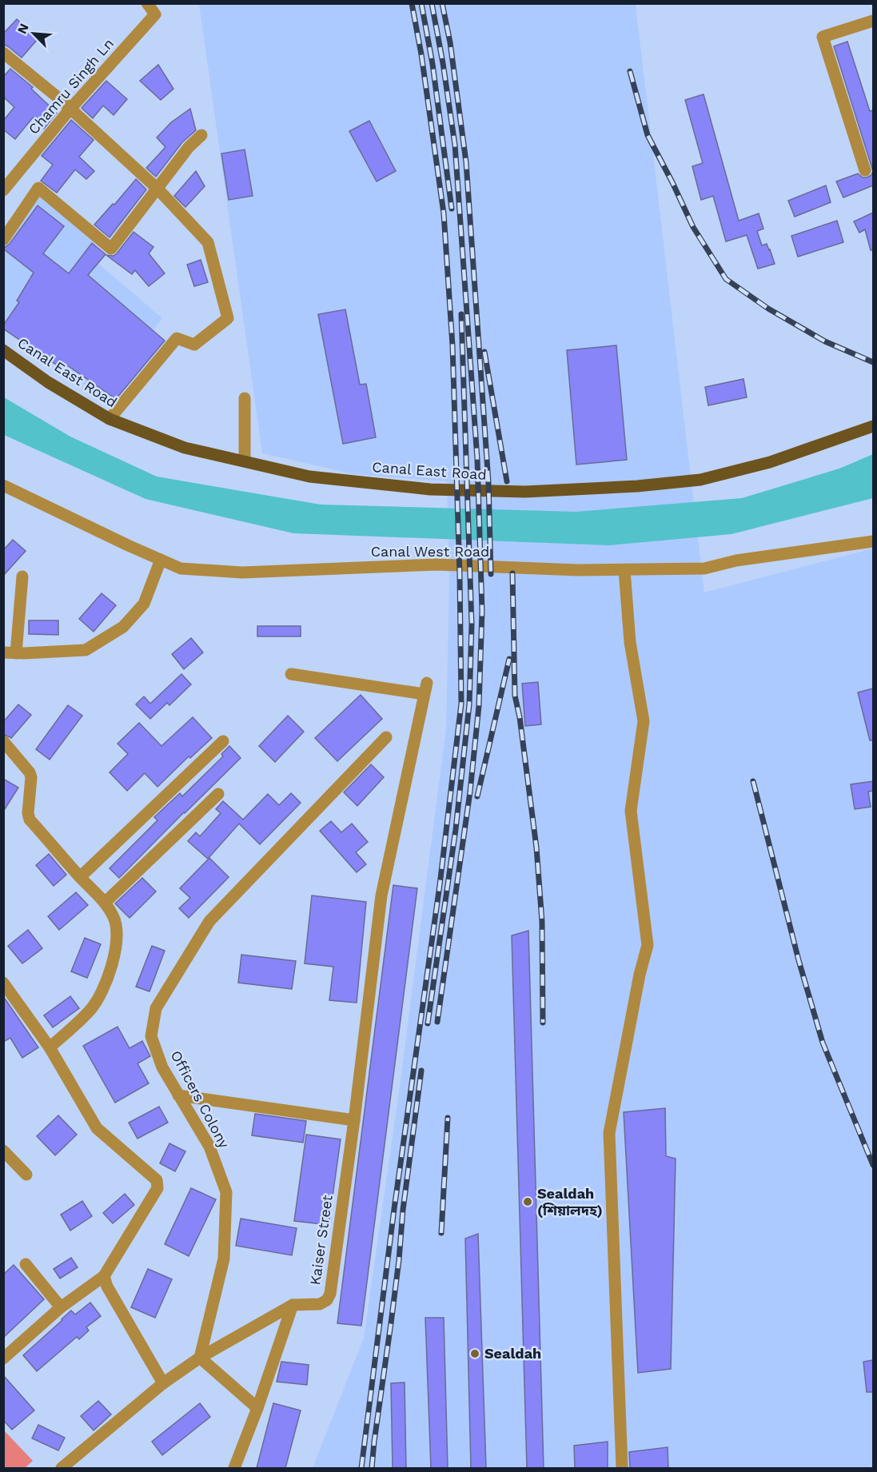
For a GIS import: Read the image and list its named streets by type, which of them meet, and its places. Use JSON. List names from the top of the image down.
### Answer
{
  "streets": {
    "main road": ["Canal East Road"],
    "street": [
      "Chamru Singh Ln",
      "Canal West Road",
      "Officers Colony",
      "Kaiser Street"
    ]
  },
  "crossings": [
    ["Officers Colony", "Kaiser Street"]
  ],
  "places": ["Sealdah (শিয়ালদহ)", "Sealdah"],
  "north": "top left"
}
